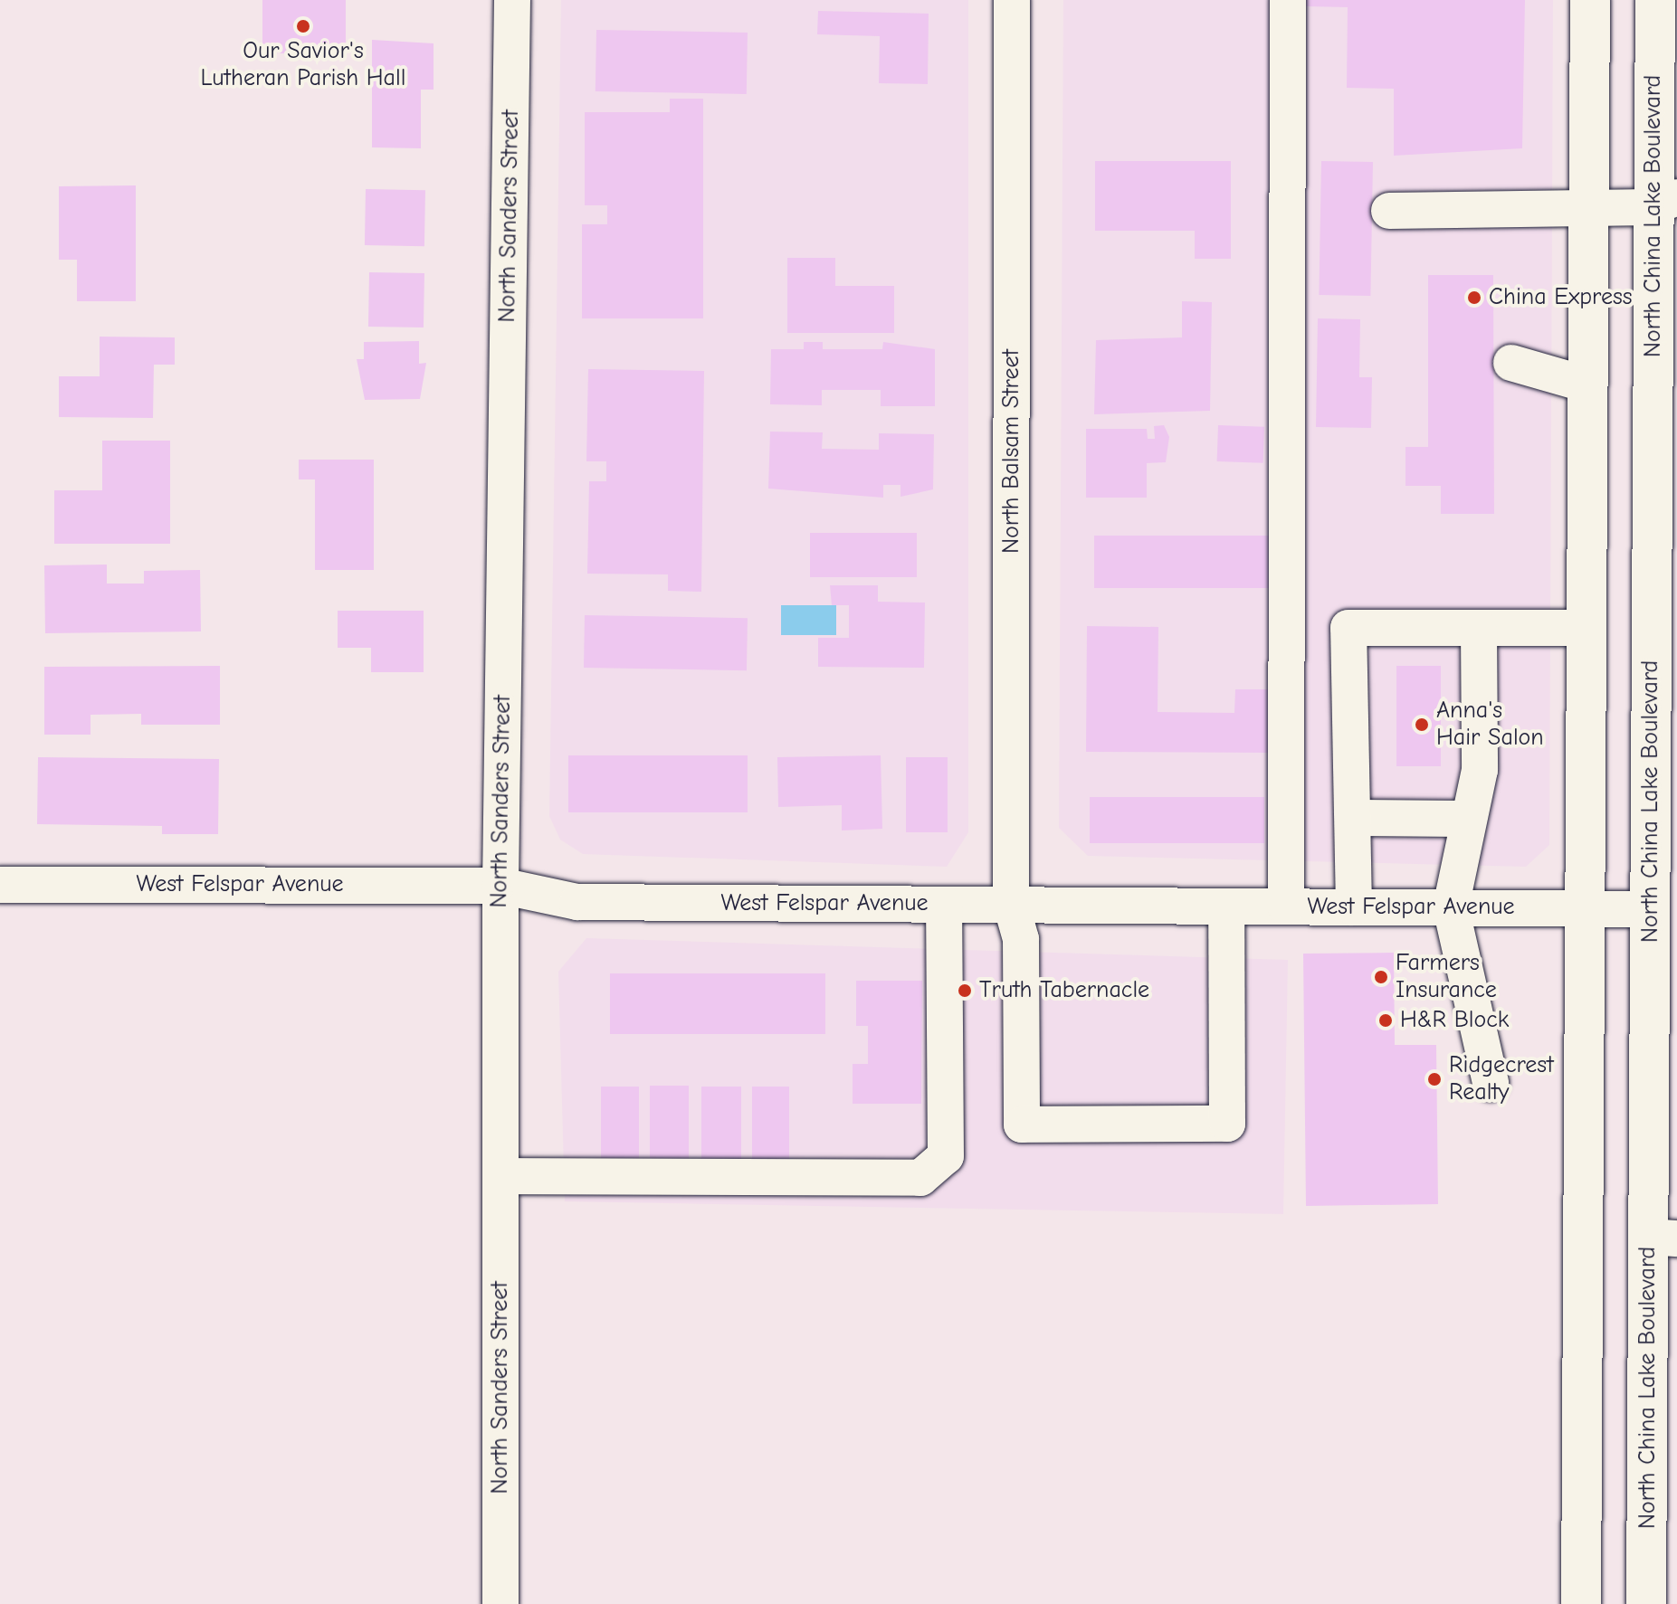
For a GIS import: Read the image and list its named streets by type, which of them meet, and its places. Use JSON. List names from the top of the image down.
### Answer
{
  "streets": {
    "main road": ["North China Lake Boulevard"],
    "street": ["North Sanders Street", "North Balsam Street", "West Felspar Avenue"]
  },
  "crossings": [
    ["North Sanders Street", "West Felspar Avenue"],
    ["North China Lake Boulevard", "West Felspar Avenue"],
    ["North Balsam Street", "West Felspar Avenue"]
  ],
  "places": [
    "Our Savior's Lutheran Parish Hall",
    "China Express",
    "Anna's Hair Salon",
    "Farmers Insurance",
    "Truth Tabernacle",
    "H&R Block",
    "Ridgecrest Realty"
  ]
}
